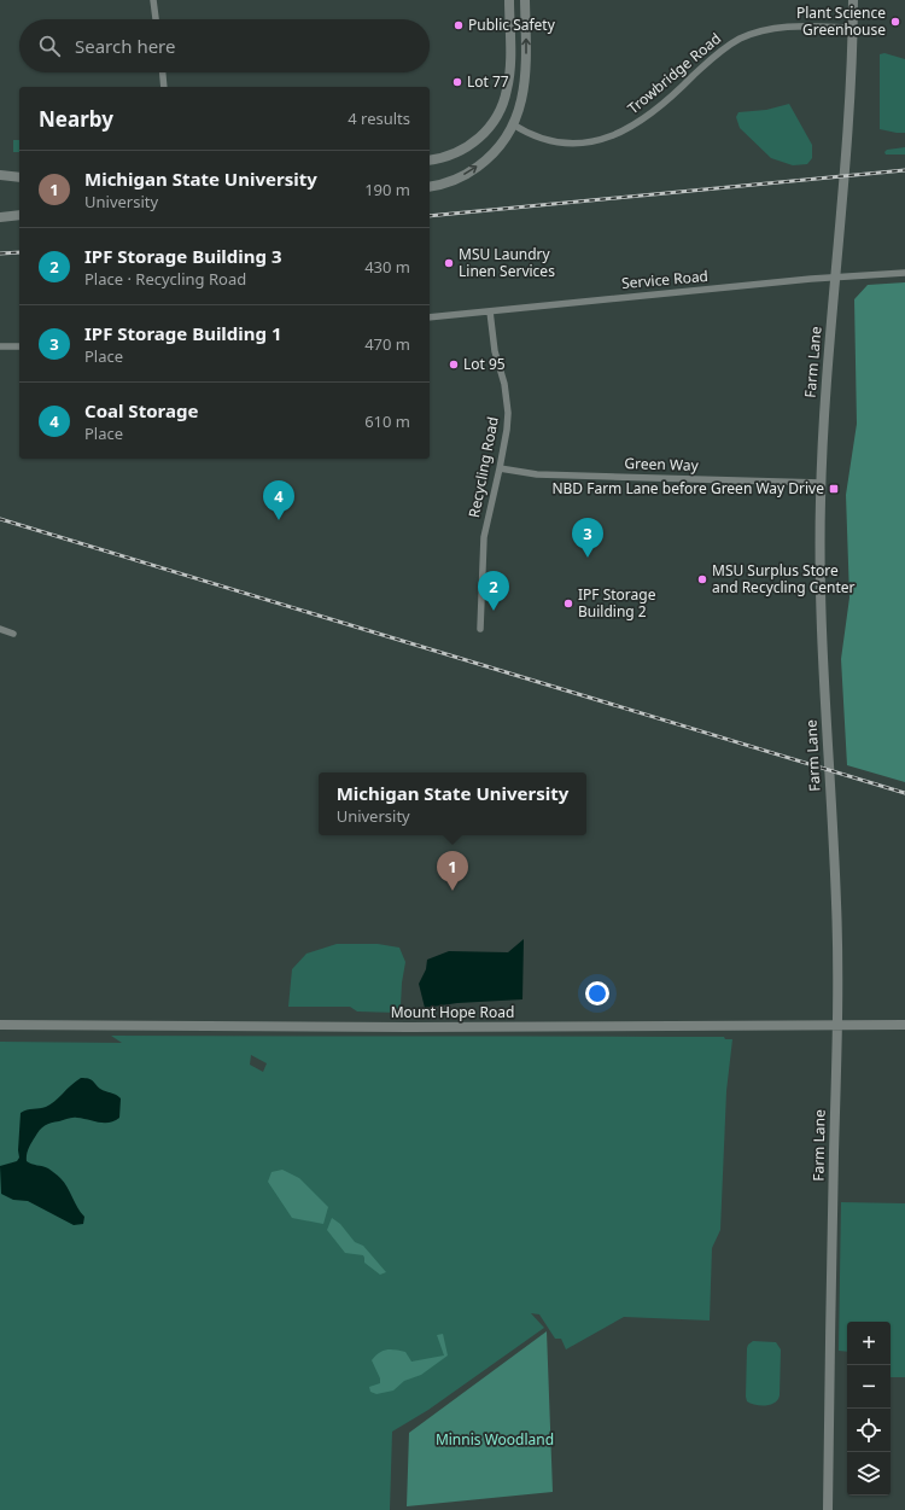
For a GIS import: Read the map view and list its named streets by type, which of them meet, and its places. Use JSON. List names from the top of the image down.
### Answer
{
  "streets": {
    "street": [
      "Trowbridge Road",
      "Service Road",
      "Farm Lane",
      "Green Way",
      "Recycling Road",
      "Mount Hope Road"
    ]
  },
  "crossings": [
    ["Trowbridge Road", "Farm Lane"],
    ["Service Road", "Farm Lane"],
    ["Service Road", "Recycling Road"],
    ["Farm Lane", "Green Way"],
    ["Farm Lane", "Mount Hope Road"],
    ["Green Way", "Recycling Road"]
  ],
  "parks": ["Minnis Woodland"],
  "places": {
    "other": [
      "Plant Science Greenhouse",
      "Public Safety",
      "Lot 77",
      "MSU Laundry Linen Services",
      "Lot 95",
      "MSU Surplus Store and Recycling Center",
      "IPF Storage Building 2"
    ],
    "transit": ["NBD Farm Lane before Green Way Drive"]
  },
  "page": {
    "search": "Search here",
    "heading": ["Nearby", "4 results"],
    "list": [
      {
        "mark": "1",
        "name": "Michigan State University",
        "note": "University",
        "value": "190 m"
      },
      {
        "mark": "2",
        "name": "IPF Storage Building 3",
        "note": "Place · Recycling Road",
        "value": "430 m"
      },
      {
        "mark": "3",
        "name": "IPF Storage Building 1",
        "note": "Place",
        "value": "470 m"
      },
      {
        "mark": "4",
        "name": "Coal Storage",
        "note": "Place",
        "value": "610 m"
      }
    ],
    "pins": [
      "4",
      "3",
      "2",
      "1"
    ],
    "popup": ["Michigan State University", "University"],
    "map_buttons": ["+", "−"]
  }
}
